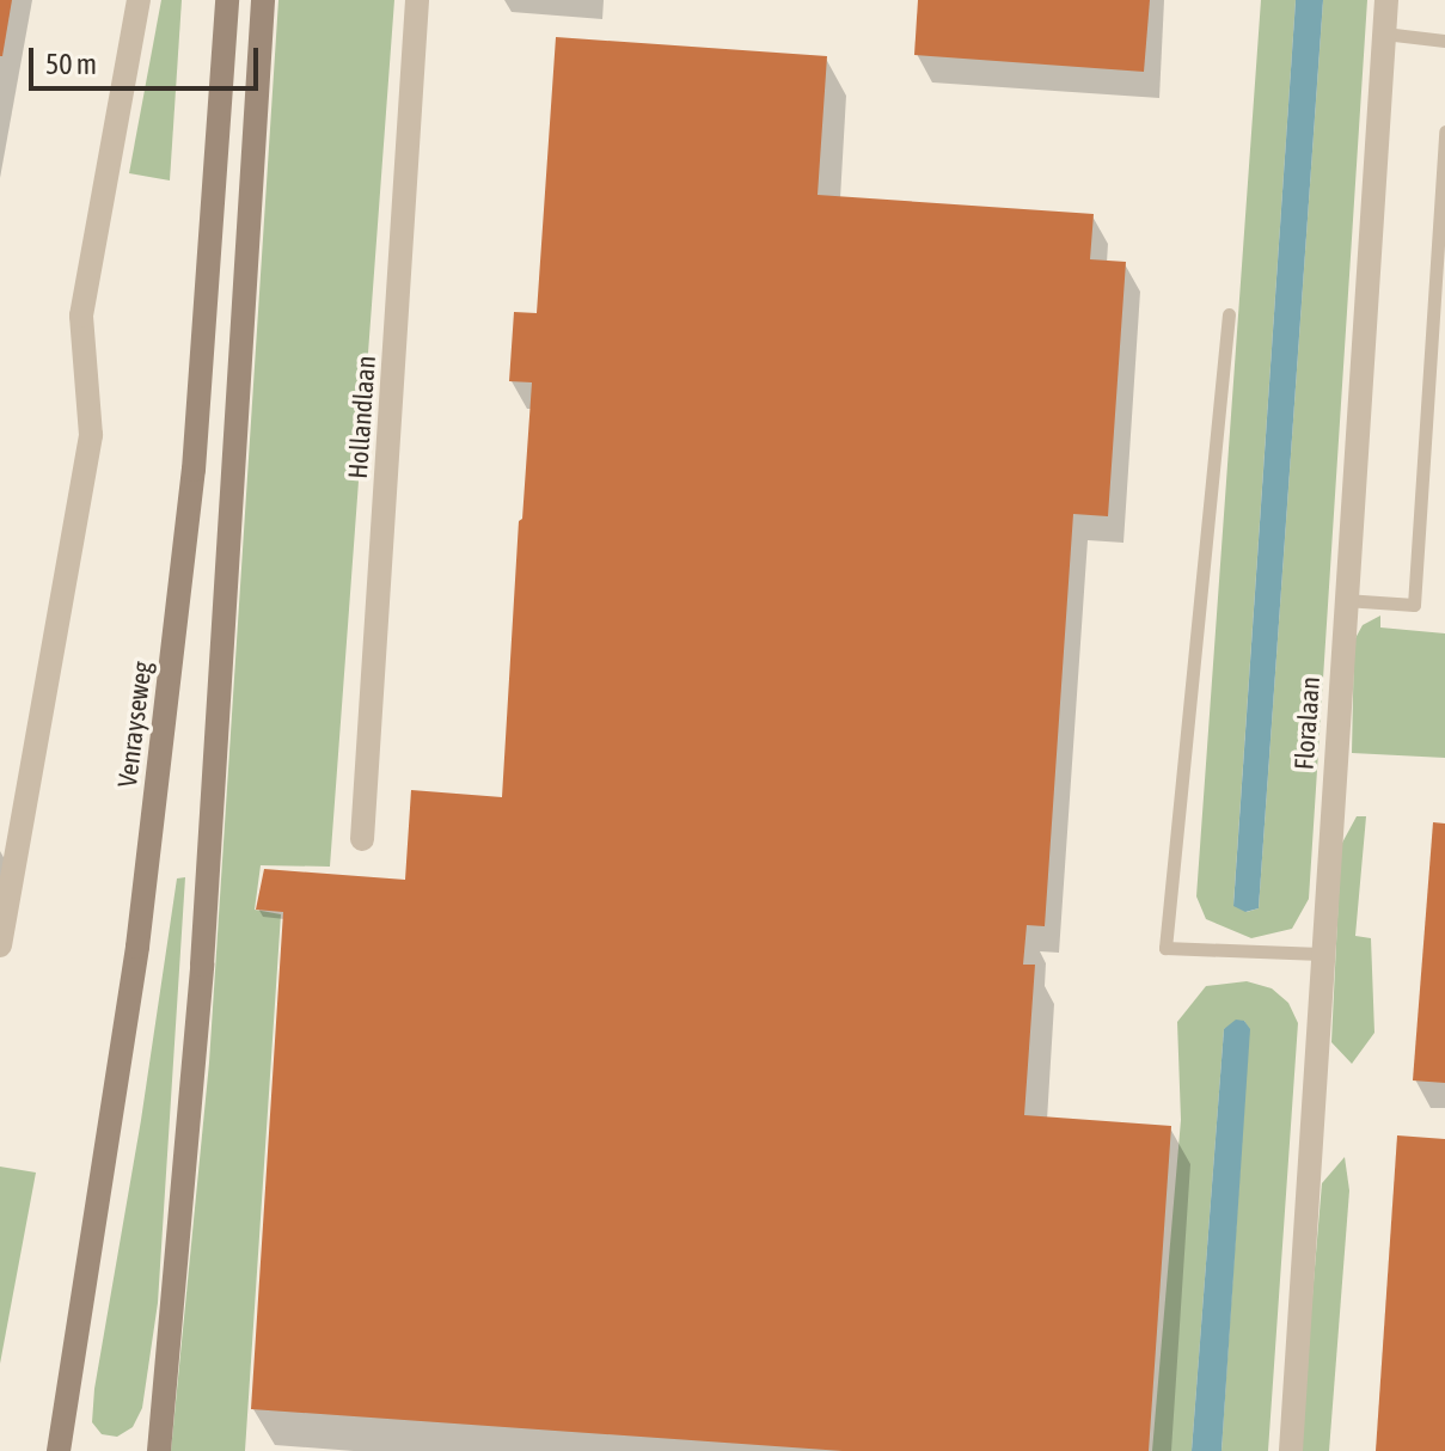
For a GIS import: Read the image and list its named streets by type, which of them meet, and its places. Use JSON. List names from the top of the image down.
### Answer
{
  "streets": {
    "main road": ["Venrayseweg"],
    "street": ["Hollandlaan", "Floralaan"]
  },
  "scale_bar": "50 m"
}
